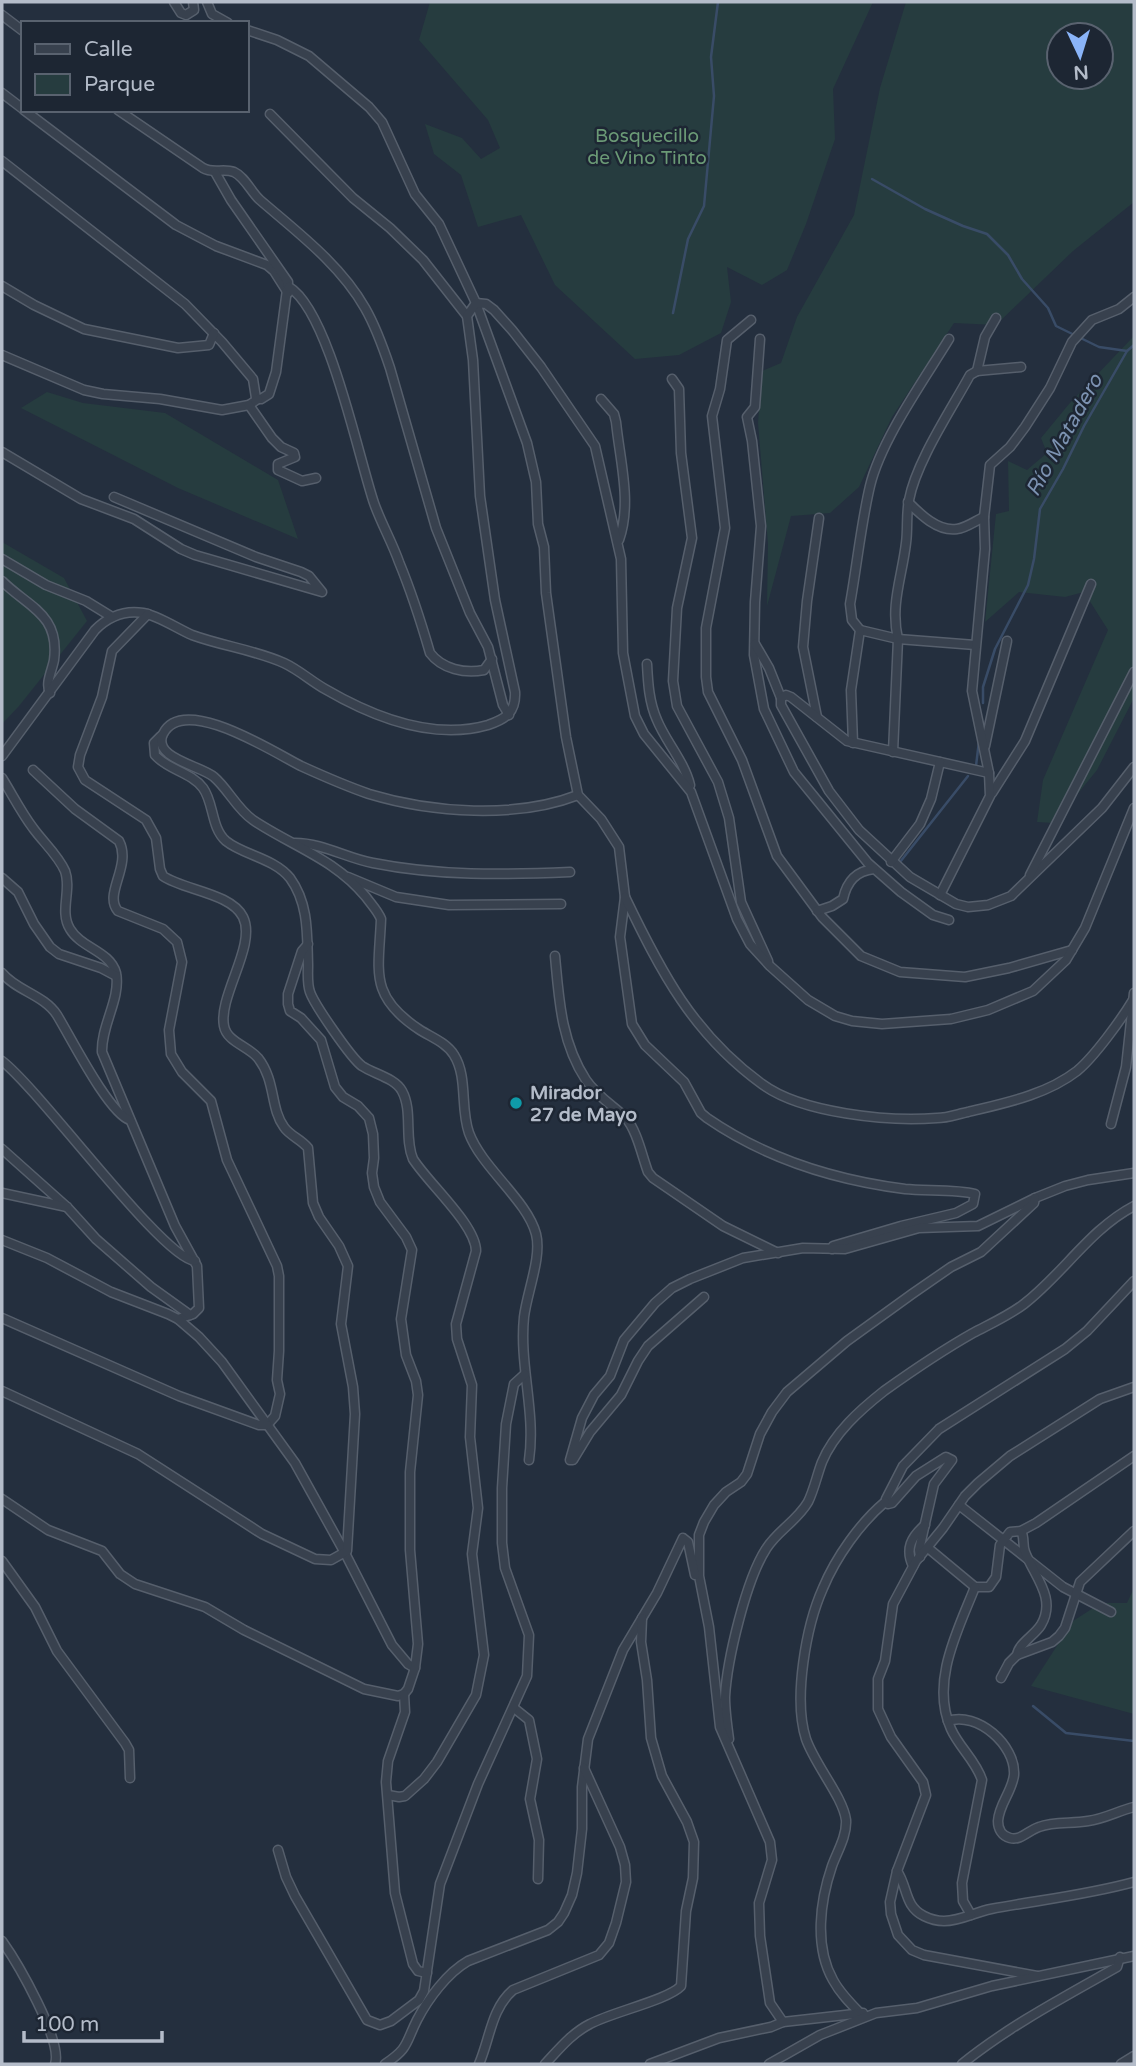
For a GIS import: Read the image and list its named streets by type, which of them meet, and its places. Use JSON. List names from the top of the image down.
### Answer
{
  "water": ["Río Matadero"],
  "parks": ["Bosquecillo de Vino Tinto"],
  "places": ["Mirador 27 de Mayo"],
  "legend": ["Calle", "Parque"],
  "scale_bar": "100 m",
  "north": "bottom"
}
